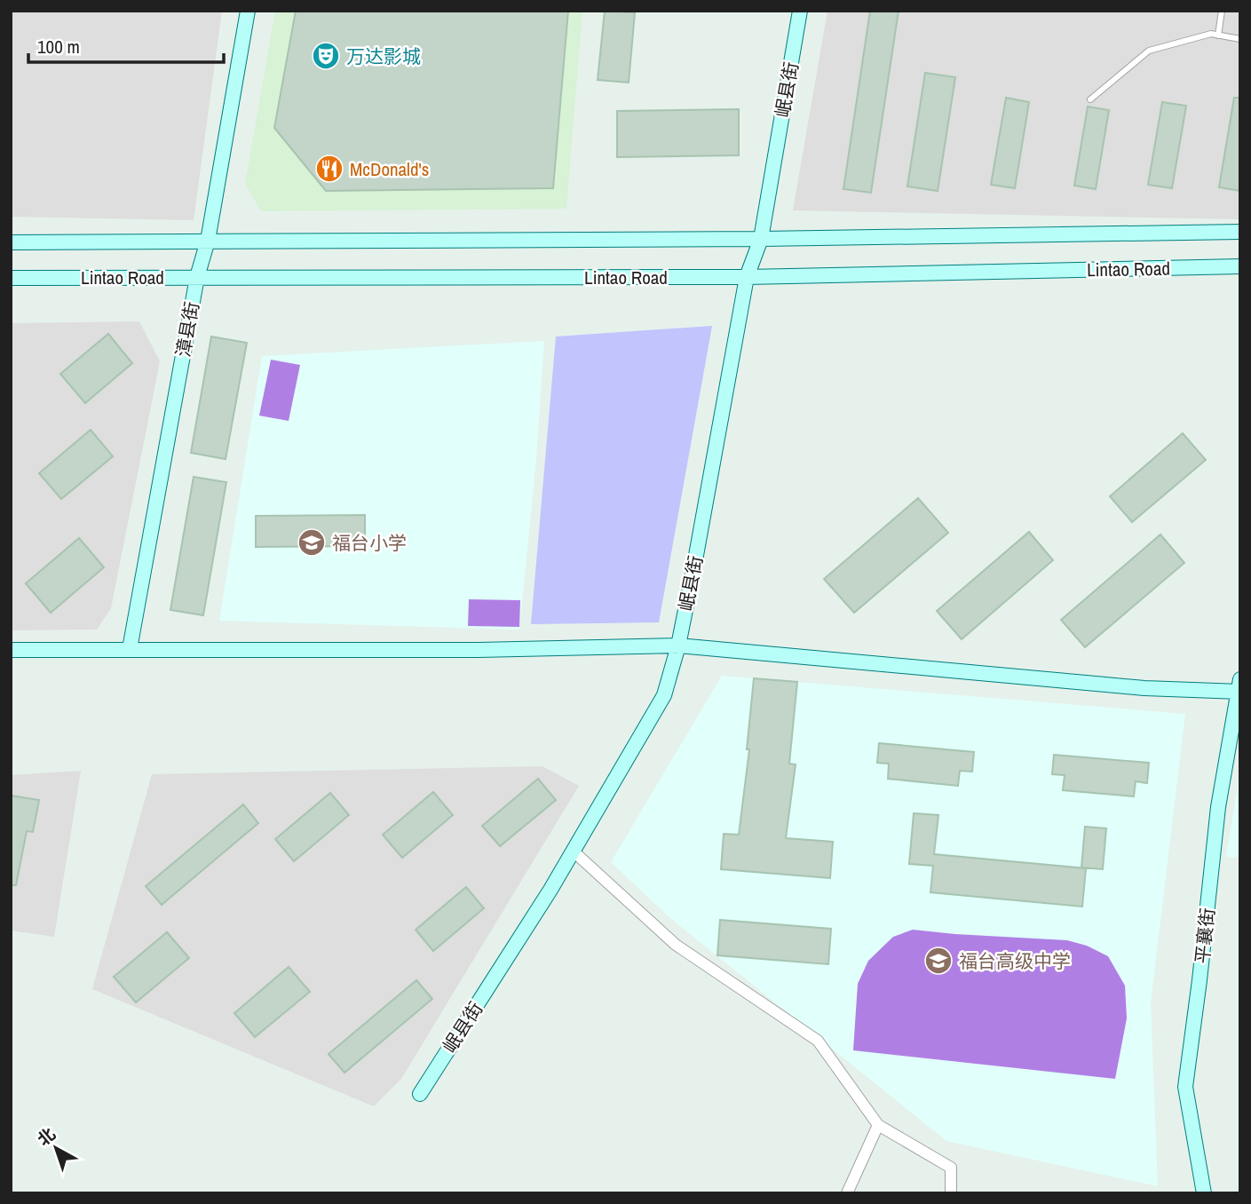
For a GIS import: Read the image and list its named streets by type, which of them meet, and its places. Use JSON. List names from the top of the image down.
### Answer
{
  "streets": {
    "street": [
      "岷县街",
      "Lintao Road",
      "漳县街",
      "平襄街"
    ]
  },
  "crossings": [
    ["岷县街", "Lintao Road"],
    ["Lintao Road", "漳县街"]
  ],
  "places": {
    "theatre": ["万达影城"],
    "restaurant": ["McDonald's"],
    "school or university": ["福台小学", "福台高级中学"]
  },
  "scale_bar": "100 m",
  "north": "top left"
}
